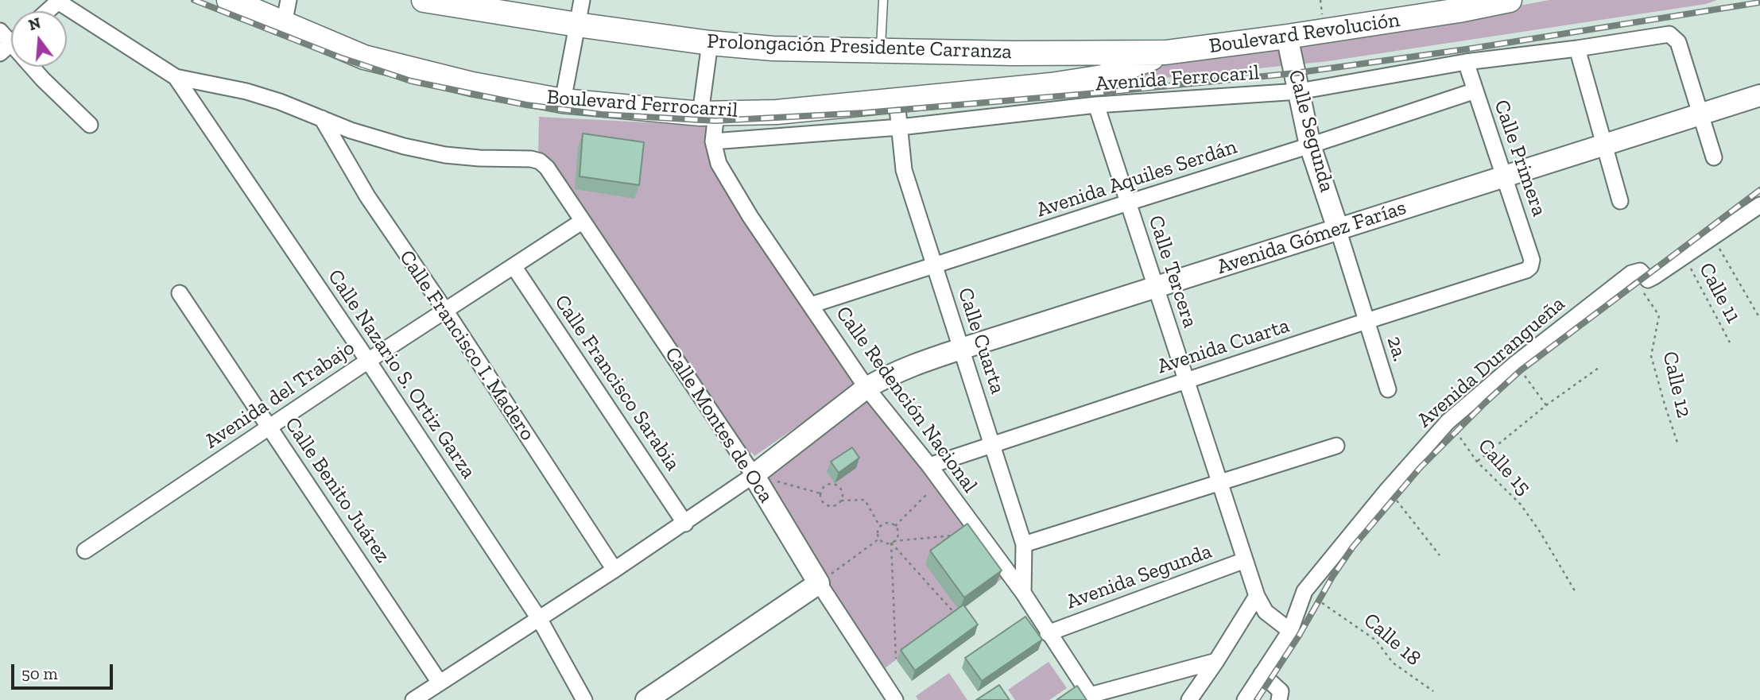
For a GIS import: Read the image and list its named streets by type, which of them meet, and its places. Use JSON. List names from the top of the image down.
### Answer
{
  "streets": {
    "main road": [
      "Boulevard Revolución",
      "Prolongación Presidente Carranza",
      "Boulevard Ferrocarril",
      "Calle Segunda",
      "Avenida Gómez Farías",
      "Calle Montes de Oca"
    ],
    "street": [
      "Avenida Ferrocaril",
      "Calle Primera",
      "Avenida Aquiles Serdán",
      "Calle Tercera",
      "Calle Cuarta",
      "Calle Francisco I. Madero",
      "Avenida Cuarta",
      "2a.",
      "Avenida Durangueña",
      "Calle Nazario S. Ortiz Garza",
      "Calle Francisco Sarabia",
      "Avenida del Trabajo",
      "Calle Redención Nacional",
      "Calle Benito Juárez",
      "Avenida Segunda"
    ],
    "path": [
      "Calle 11",
      "Calle 12",
      "Calle 15",
      "Calle 18"
    ]
  },
  "crossings": [
    ["Boulevard Revolución", "Prolongación Presidente Carranza"],
    ["Boulevard Revolución", "Boulevard Ferrocarril"],
    ["Boulevard Revolución", "Calle Segunda"],
    ["Prolongación Presidente Carranza", "Boulevard Ferrocarril"],
    ["Prolongación Presidente Carranza", "Calle Redención Nacional"],
    ["Avenida Ferrocaril", "Calle Segunda"],
    ["Avenida Ferrocaril", "Calle Primera"],
    ["Avenida Ferrocaril", "Avenida Gómez Farías"],
    ["Avenida Ferrocaril", "Calle Tercera"],
    ["Avenida Ferrocaril", "Calle Cuarta"],
    ["Avenida Ferrocaril", "Calle Redención Nacional"],
    ["Boulevard Ferrocarril", "Calle Cuarta"],
    ["Boulevard Ferrocarril", "Calle Redención Nacional"],
    ["Calle Segunda", "Avenida Aquiles Serdán"],
    ["Calle Segunda", "Avenida Gómez Farías"],
    ["Calle Segunda", "Avenida Cuarta"],
    ["Calle Segunda", "2a."],
    ["Calle Primera", "Avenida Aquiles Serdán"],
    ["Calle Primera", "Avenida Gómez Farías"],
    ["Calle Primera", "Avenida Cuarta"],
    ["Avenida Aquiles Serdán", "Calle Tercera"],
    ["Avenida Aquiles Serdán", "Calle Cuarta"],
    ["Avenida Aquiles Serdán", "Calle Redención Nacional"],
    ["Avenida Gómez Farías", "Calle Tercera"],
    ["Avenida Gómez Farías", "Calle Cuarta"],
    ["Avenida Gómez Farías", "Calle Redención Nacional"],
    ["Calle Tercera", "Avenida Cuarta"],
    ["Calle Tercera", "Avenida Durangueña"],
    ["Calle Tercera", "Avenida Segunda"],
    ["Calle Cuarta", "Avenida Cuarta"],
    ["Calle Cuarta", "Calle Redención Nacional"],
    ["Calle Francisco I. Madero", "Avenida del Trabajo"],
    ["Calle Francisco I. Madero", "Calle Montes de Oca"],
    ["Avenida Cuarta", "2a."],
    ["Avenida Cuarta", "Calle Redención Nacional"],
    ["Avenida Durangueña", "Calle 12"],
    ["Avenida Durangueña", "Calle 15"],
    ["Avenida Durangueña", "Calle 18"],
    ["Calle Nazario S. Ortiz Garza", "Avenida del Trabajo"],
    ["Calle Francisco Sarabia", "Avenida del Trabajo"],
    ["Avenida del Trabajo", "Calle Montes de Oca"],
    ["Avenida del Trabajo", "Calle Benito Juárez"],
    ["Calle Redención Nacional", "Avenida Segunda"]
  ],
  "scale_bar": "50 m",
  "north": "top"
}
